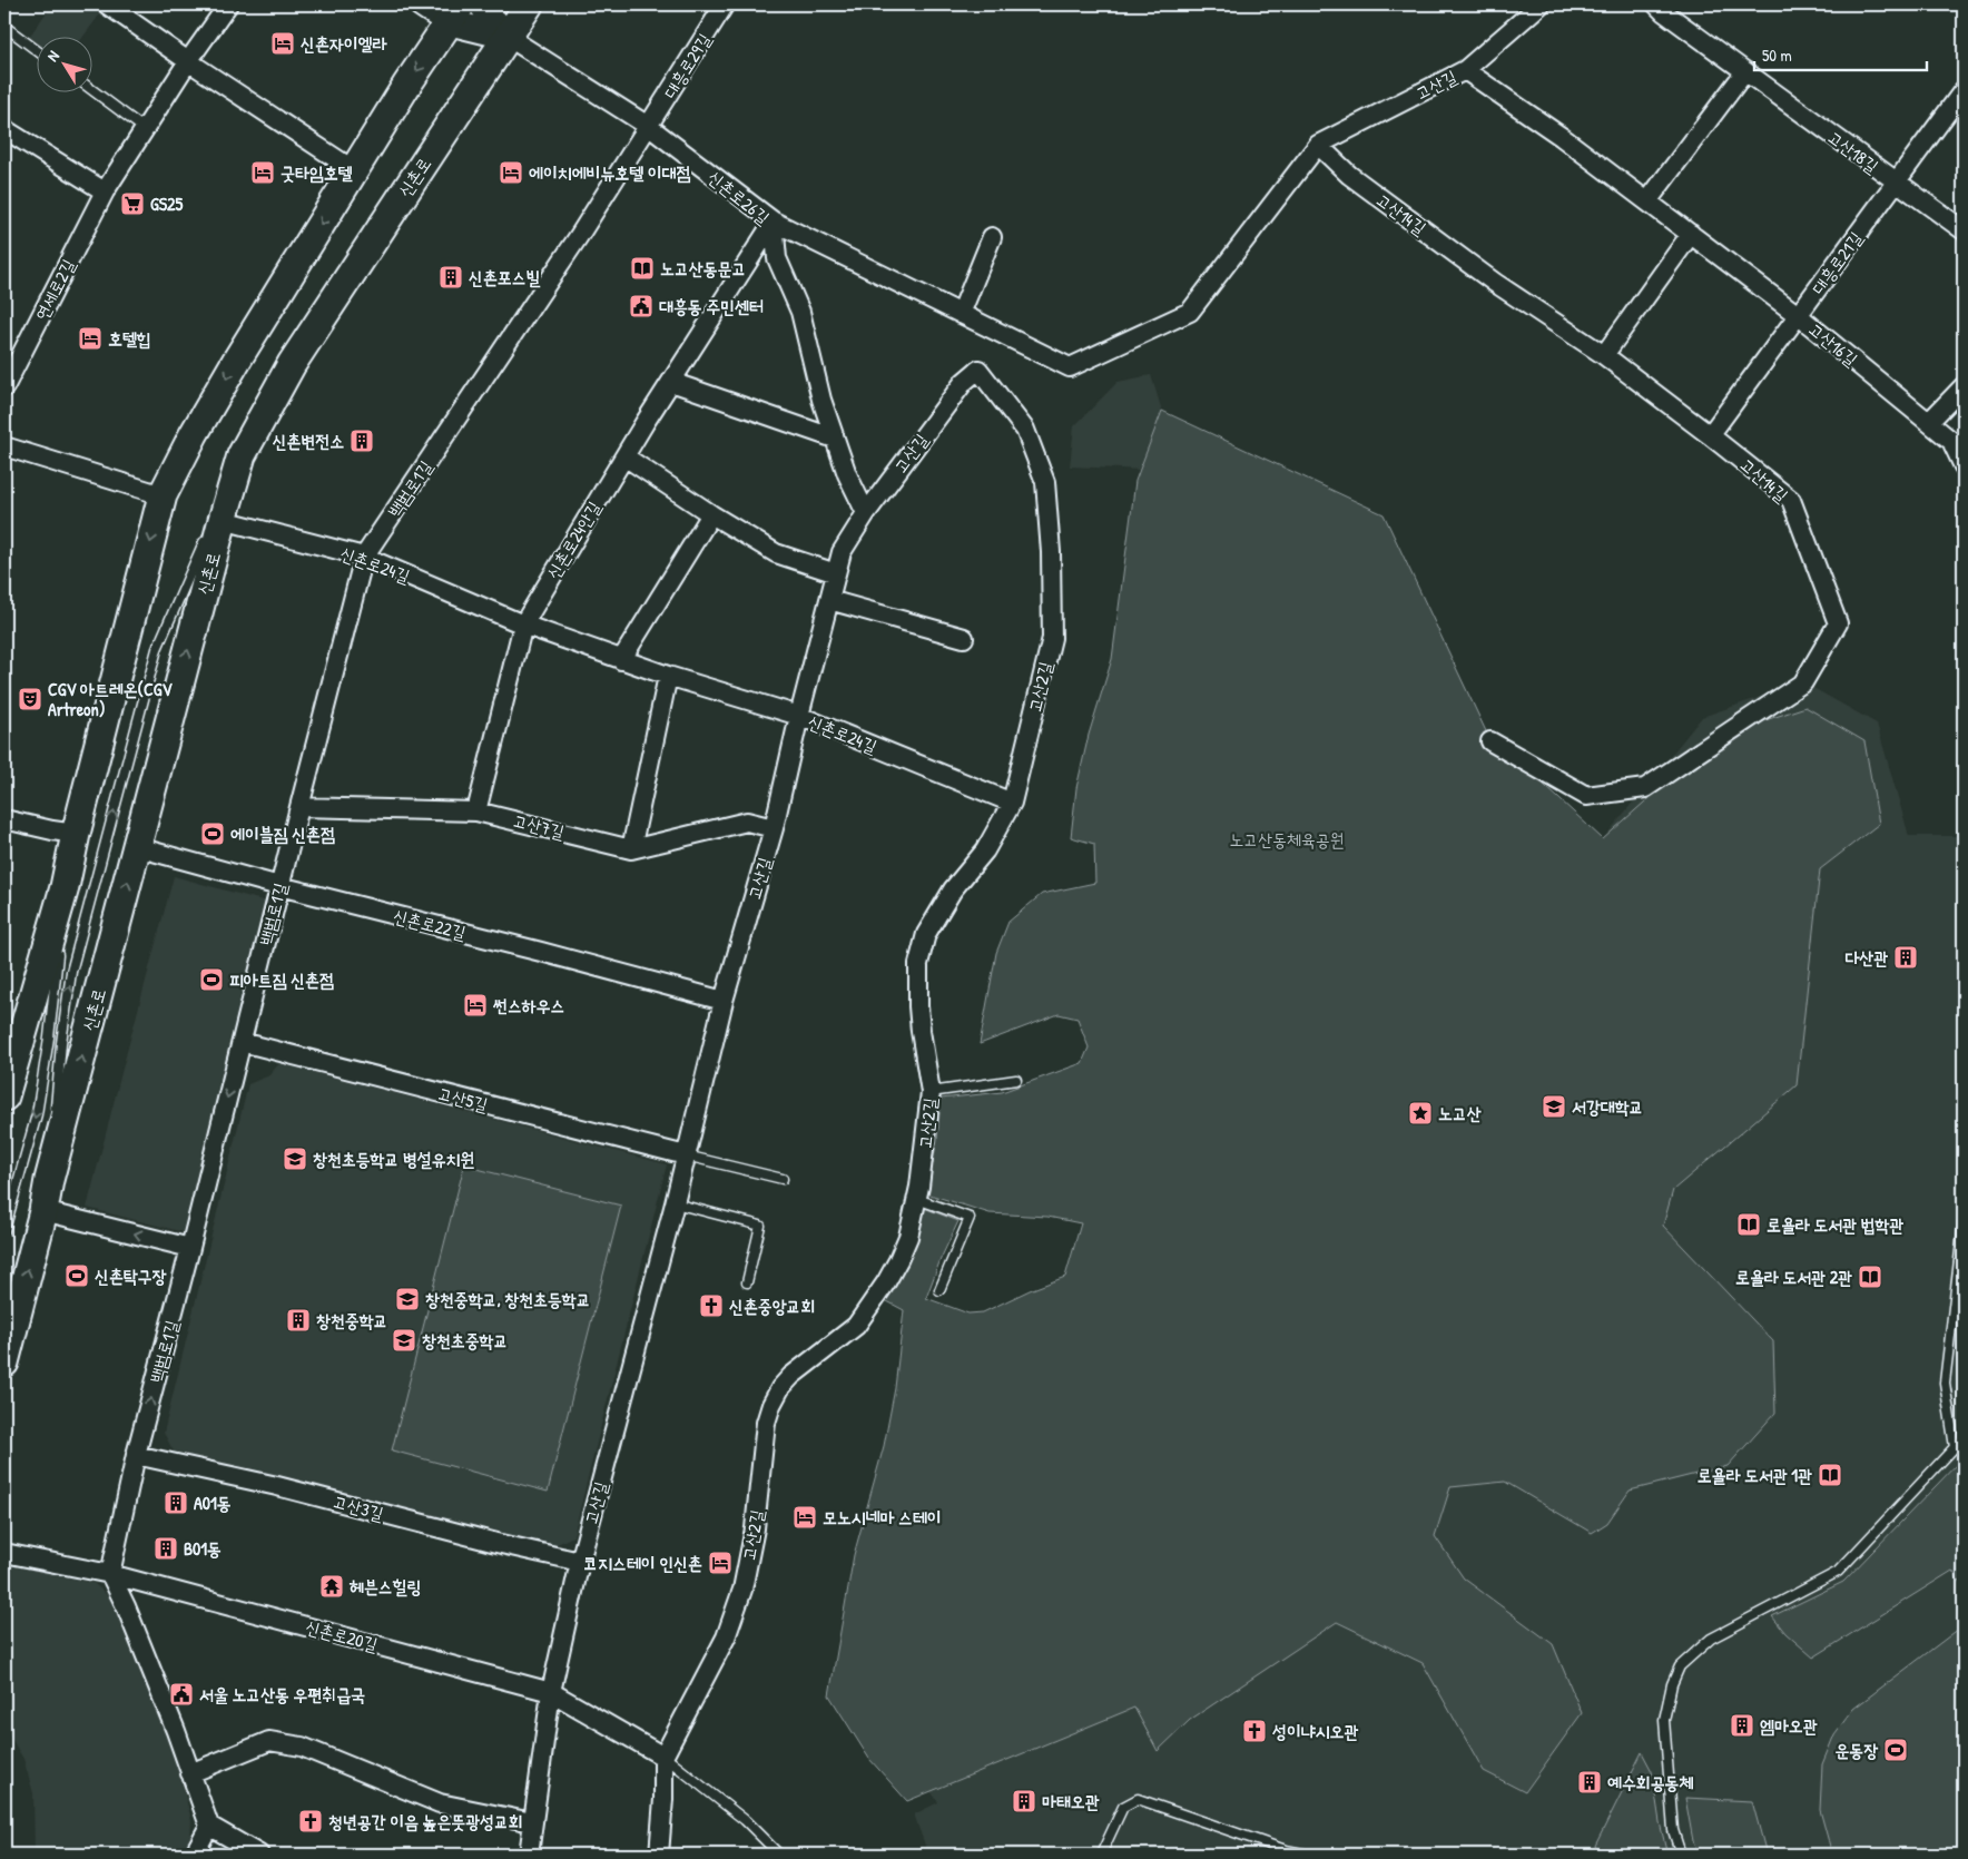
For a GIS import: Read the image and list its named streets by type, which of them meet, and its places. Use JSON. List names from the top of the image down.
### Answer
{
  "streets": {
    "main road": ["신촌로"],
    "street": [
      "대흥로29길",
      "고산길",
      "고산18길",
      "신촌로26길",
      "고산14길",
      "대흥로21길",
      "연세로2길",
      "고산16길",
      "백범로1길",
      "신촌로24안길",
      "신촌로24길",
      "고산2길",
      "고산7길",
      "신촌로22길",
      "고산5길",
      "고산3길",
      "신촌로20길"
    ]
  },
  "crossings": [
    ["대흥로29길", "신촌로26길"],
    ["대흥로29길", "백범로1길"],
    ["고산길", "신촌로26길"],
    ["고산길", "고산14길"],
    ["고산길", "고산16길"],
    ["고산길", "신촌로24길"],
    ["고산길", "고산2길"],
    ["고산길", "고산7길"],
    ["고산길", "신촌로22길"],
    ["고산길", "고산5길"],
    ["고산길", "고산3길"],
    ["고산길", "신촌로20길"],
    ["고산18길", "대흥로21길"],
    ["신촌로", "신촌로26길"],
    ["신촌로", "신촌로24길"],
    ["신촌로", "신촌로22길"],
    ["신촌로26길", "백범로1길"],
    ["신촌로26길", "신촌로24안길"],
    ["고산14길", "대흥로21길"],
    ["대흥로21길", "고산16길"],
    ["백범로1길", "신촌로24길"],
    ["백범로1길", "고산7길"],
    ["백범로1길", "신촌로22길"],
    ["백범로1길", "고산5길"],
    ["백범로1길", "고산3길"],
    ["백범로1길", "신촌로20길"],
    ["신촌로24안길", "신촌로24길"],
    ["신촌로24길", "고산2길"],
    ["고산2길", "신촌로20길"]
  ],
  "parks": ["노고산동체육공원"],
  "places": {
    "hotel": [
      "신촌자이엘라",
      "굿타임호텔",
      "에이치에비뉴호텔 이대점",
      "호텔힙",
      "썬스하우스",
      "모노시네마 스테이",
      "코지스테이 인신촌"
    ],
    "supermarket": ["GS25"],
    "library": [
      "노고산동문고",
      "로욜라 도서관 법학관",
      "로욜라 도서관 2관",
      "로욜라 도서관 1관"
    ],
    "building": [
      "신촌포스빌",
      "신촌변전소",
      "다산관",
      "창천중학교",
      "A01동",
      "B01동",
      "엠마오관",
      "예수회공동체",
      "마태오관"
    ],
    "public building": ["대흥동 주민센터", "서울 노고산동 우편취급국"],
    "theatre": ["CGV 아트레온(CGV Artreon)"],
    "sports": [
      "에이블짐 신촌점",
      "피아트짐 신촌점",
      "신촌탁구장",
      "운동장"
    ],
    "school or university": [
      "서강대학교",
      "창천초등학교 병설유치원",
      "창천중학교, 창천초등학교",
      "창천초중학교"
    ],
    "place": ["노고산"],
    "church": ["신촌중앙교회", "성이냐시오관", "청년공간 이음 높은뜻광성교회"],
    "temple": ["헤븐스힐링"]
  },
  "scale_bar": "50 m",
  "north": "top left"
}
